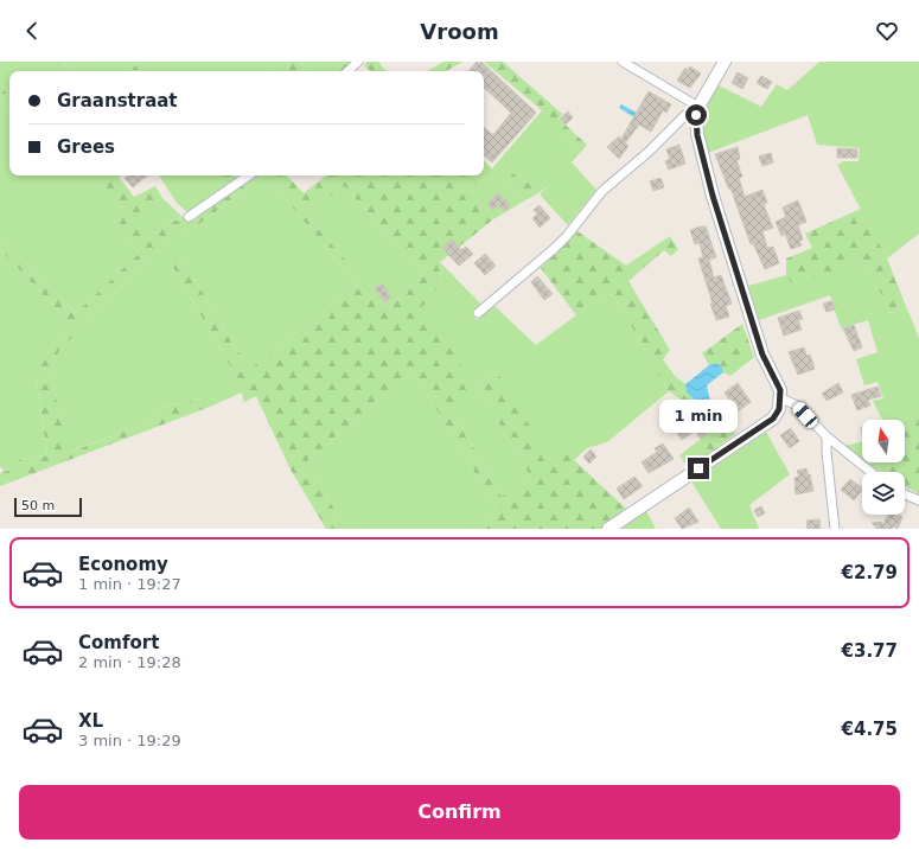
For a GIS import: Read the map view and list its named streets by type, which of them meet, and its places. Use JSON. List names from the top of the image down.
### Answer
{
  "scale_bar": "50 m",
  "north": "top",
  "page": {
    "header": "Vroom",
    "banner": ["Graanstraat", "Grees"],
    "bubble": "1 min",
    "scale": "50 m",
    "list": [
      {
        "name": "Economy",
        "note": "1 min · 19:27",
        "value": "€2.79"
      },
      {
        "name": "Comfort",
        "note": "2 min · 19:28",
        "value": "€3.77"
      },
      {
        "name": "XL",
        "note": "3 min · 19:29",
        "value": "€4.75"
      }
    ],
    "buttons": "Confirm"
  }
}
